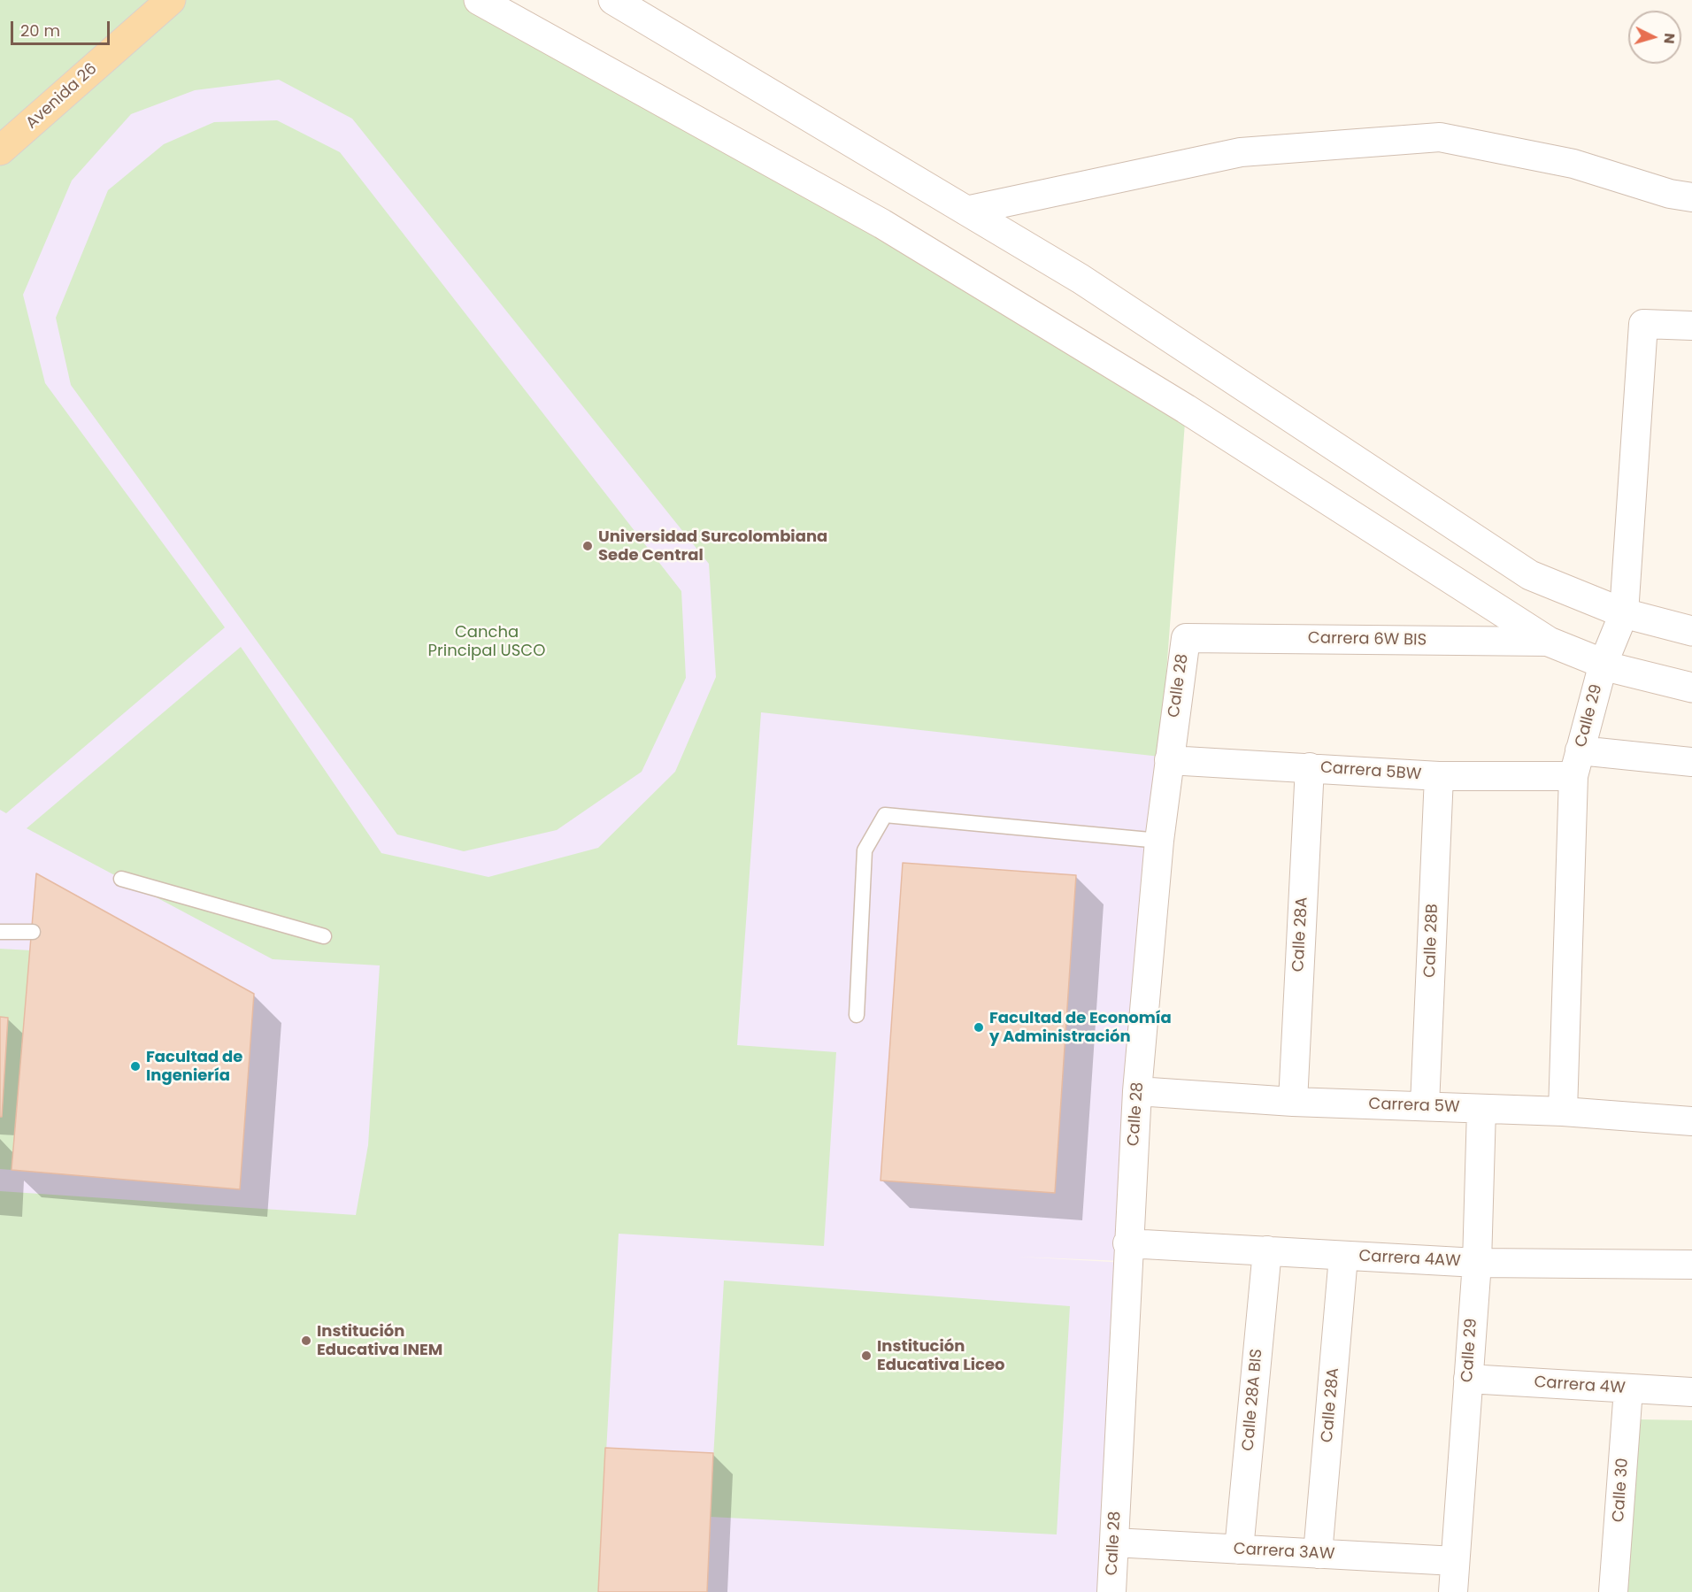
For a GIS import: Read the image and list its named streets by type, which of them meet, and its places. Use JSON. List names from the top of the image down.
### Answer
{
  "streets": {
    "main road": ["Avenida 26"],
    "street": [
      "Carrera 6W BIS",
      "Calle 28",
      "Calle 29",
      "Carrera 5BW",
      "Calle 28A",
      "Calle 28B",
      "Carrera 5W",
      "Carrera 4AW",
      "Carrera 4W",
      "Calle 28A BIS",
      "Calle 30",
      "Carrera 3AW"
    ]
  },
  "crossings": [
    ["Carrera 6W BIS", "Calle 28"],
    ["Calle 28", "Carrera 5BW"],
    ["Calle 28", "Carrera 5W"],
    ["Calle 28", "Carrera 4AW"],
    ["Calle 28", "Carrera 3AW"],
    ["Calle 29", "Carrera 5BW"],
    ["Calle 29", "Carrera 5W"],
    ["Calle 29", "Carrera 4AW"],
    ["Calle 29", "Carrera 4W"],
    ["Calle 29", "Carrera 3AW"],
    ["Carrera 5BW", "Calle 28A"],
    ["Carrera 5BW", "Calle 28B"],
    ["Calle 28A", "Carrera 5W"],
    ["Calle 28A", "Carrera 4AW"],
    ["Calle 28A", "Carrera 3AW"],
    ["Calle 28B", "Carrera 5W"],
    ["Carrera 4AW", "Calle 28A BIS"],
    ["Carrera 4W", "Calle 30"],
    ["Calle 28A BIS", "Carrera 3AW"]
  ],
  "parks": ["Cancha Principal USCO"],
  "places": [
    "Universidad Surcolombiana Sede Central",
    "Facultad de Economía y Administración",
    "Facultad de Ingeniería",
    "Institución Educativa INEM",
    "Institución Educativa Liceo"
  ],
  "scale_bar": "20 m",
  "north": "right"
}
